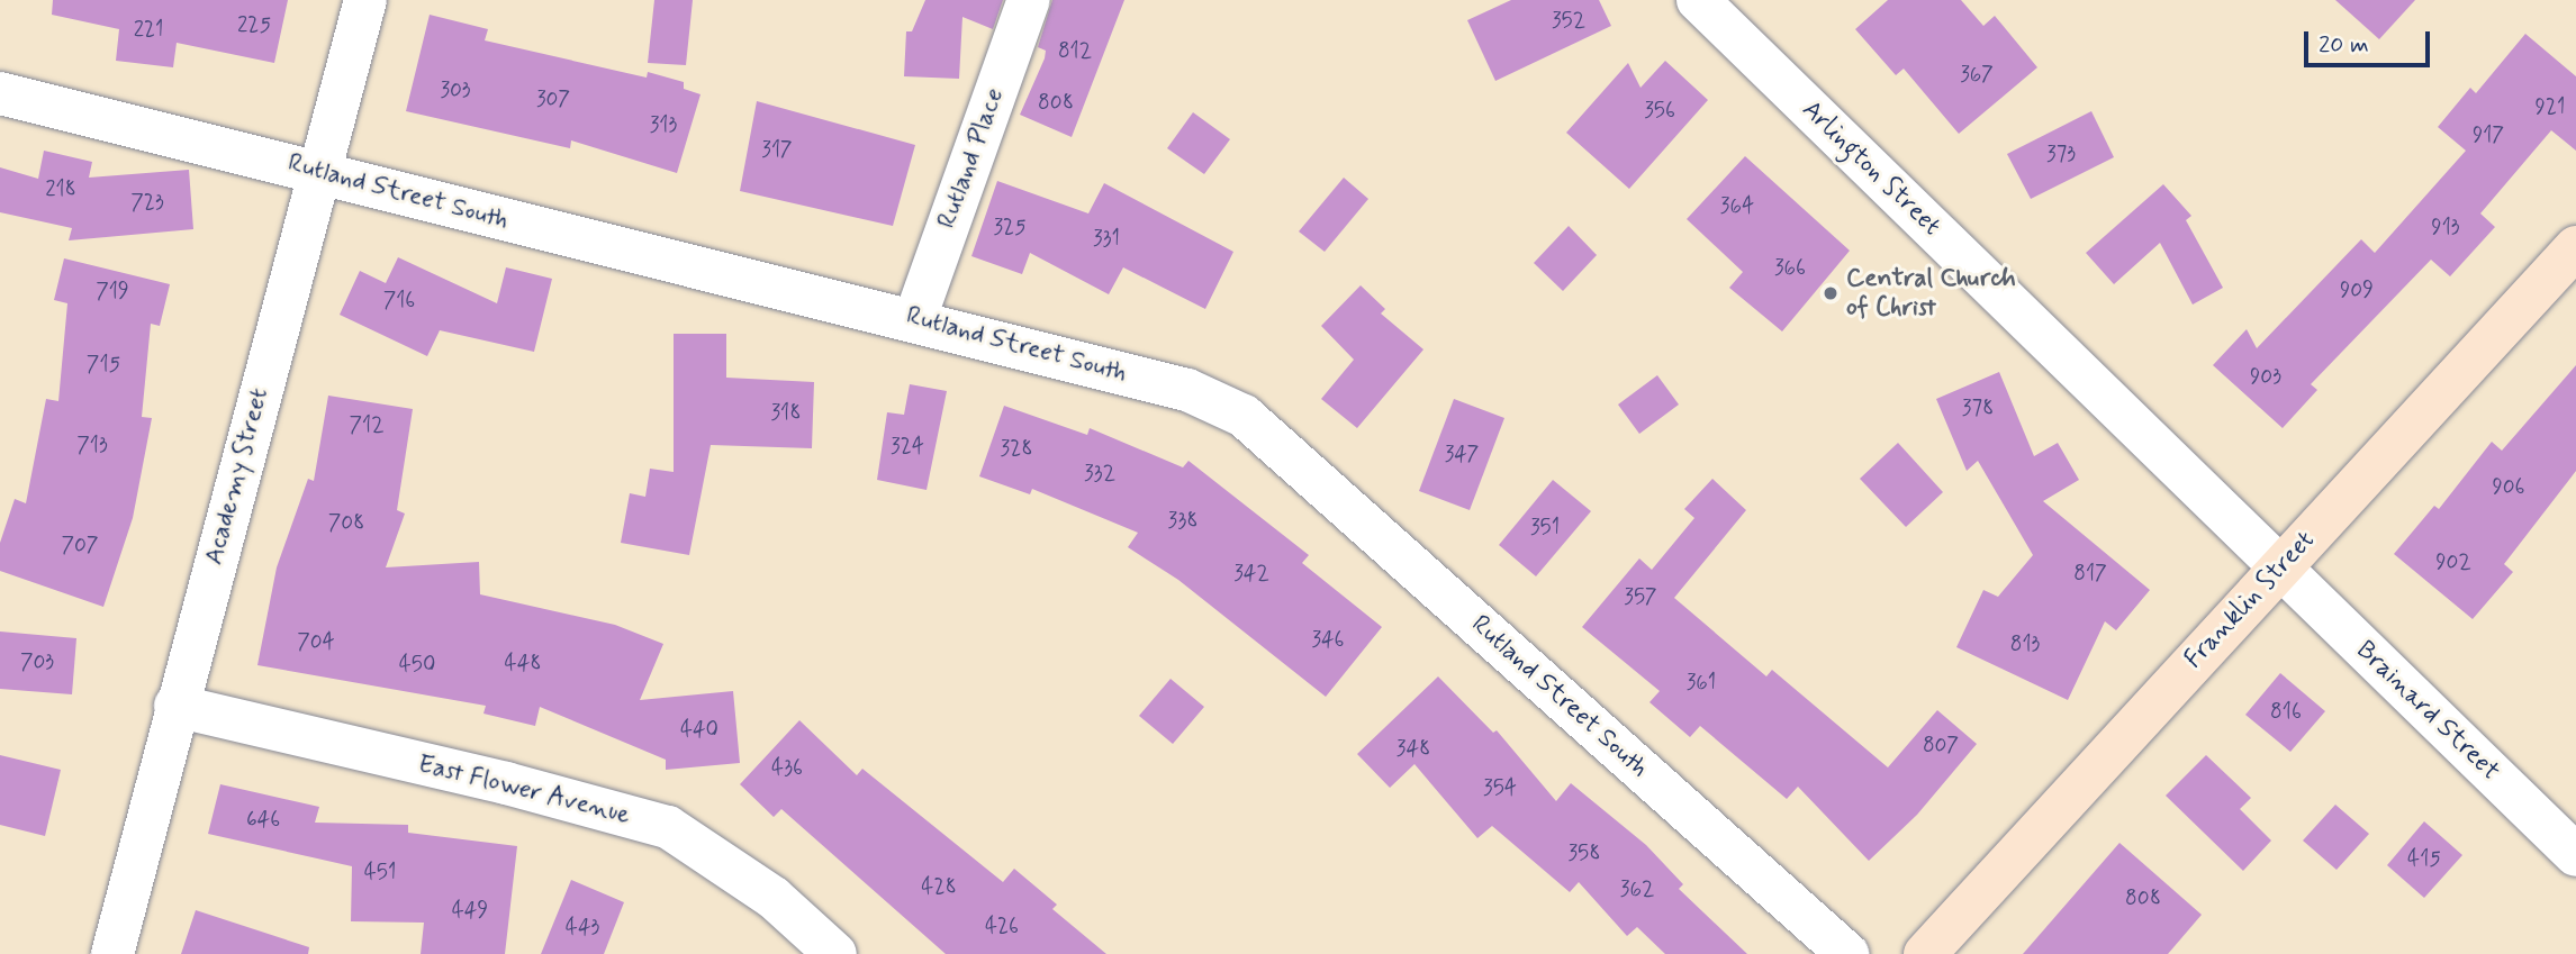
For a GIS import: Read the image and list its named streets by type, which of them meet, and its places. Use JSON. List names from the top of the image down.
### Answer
{
  "streets": {
    "street": [
      "Rutland Place",
      "Arlington Street",
      "Rutland Street South",
      "Academy Street",
      "Franklin Street",
      "Brainard Street",
      "East Flower Avenue"
    ]
  },
  "crossings": [
    ["Rutland Place", "Rutland Street South"],
    ["Arlington Street", "Franklin Street"],
    ["Arlington Street", "Brainard Street"],
    ["Rutland Street South", "Academy Street"],
    ["Academy Street", "East Flower Avenue"],
    ["Franklin Street", "Brainard Street"]
  ],
  "places": ["Central Church of Christ"],
  "house_numbers": [
    "352",
    "225",
    "221",
    "812",
    "367",
    "303",
    "307",
    "808",
    "921",
    "356",
    "313",
    "917",
    "317",
    "373",
    "218",
    "723",
    "364",
    "325",
    "913",
    "331",
    "366",
    "909",
    "719",
    "716",
    "715",
    "903",
    "378",
    "318",
    "712",
    "713",
    "324",
    "328",
    "347",
    "332",
    "906",
    "338",
    "708",
    "351",
    "707",
    "902",
    "342",
    "817",
    "357",
    "346",
    "704",
    "813",
    "703",
    "448",
    "450",
    "361",
    "816",
    "440",
    "807",
    "348",
    "436",
    "354",
    "646",
    "358",
    "415",
    "451",
    "428",
    "362",
    "808",
    "449",
    "426",
    "443"
  ],
  "scale_bar": "20 m"
}
